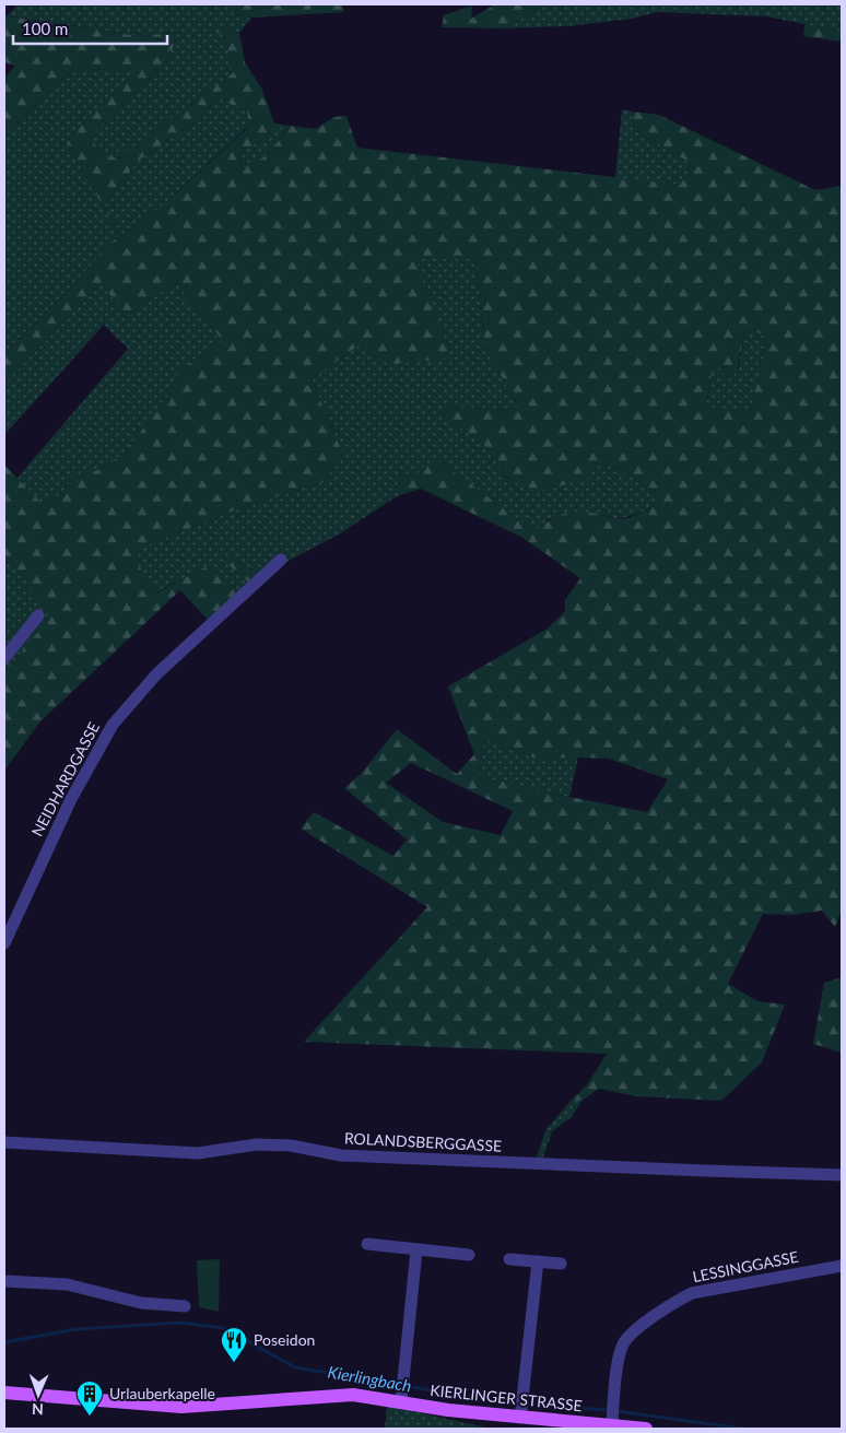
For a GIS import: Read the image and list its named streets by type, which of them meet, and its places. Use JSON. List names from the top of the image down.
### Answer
{
  "streets": {
    "main road": ["KIERLINGER STRASSE"],
    "street": ["NEIDHARDGASSE", "ROLANDSBERGGASSE", "LESSINGGASSE"]
  },
  "crossings": [
    ["LESSINGGASSE", "KIERLINGER STRASSE"]
  ],
  "water": ["Kierlingbach"],
  "places": {
    "restaurant": ["Poseidon"],
    "building": ["Urlauberkapelle"]
  },
  "scale_bar": "100 m",
  "north": "bottom"
}
